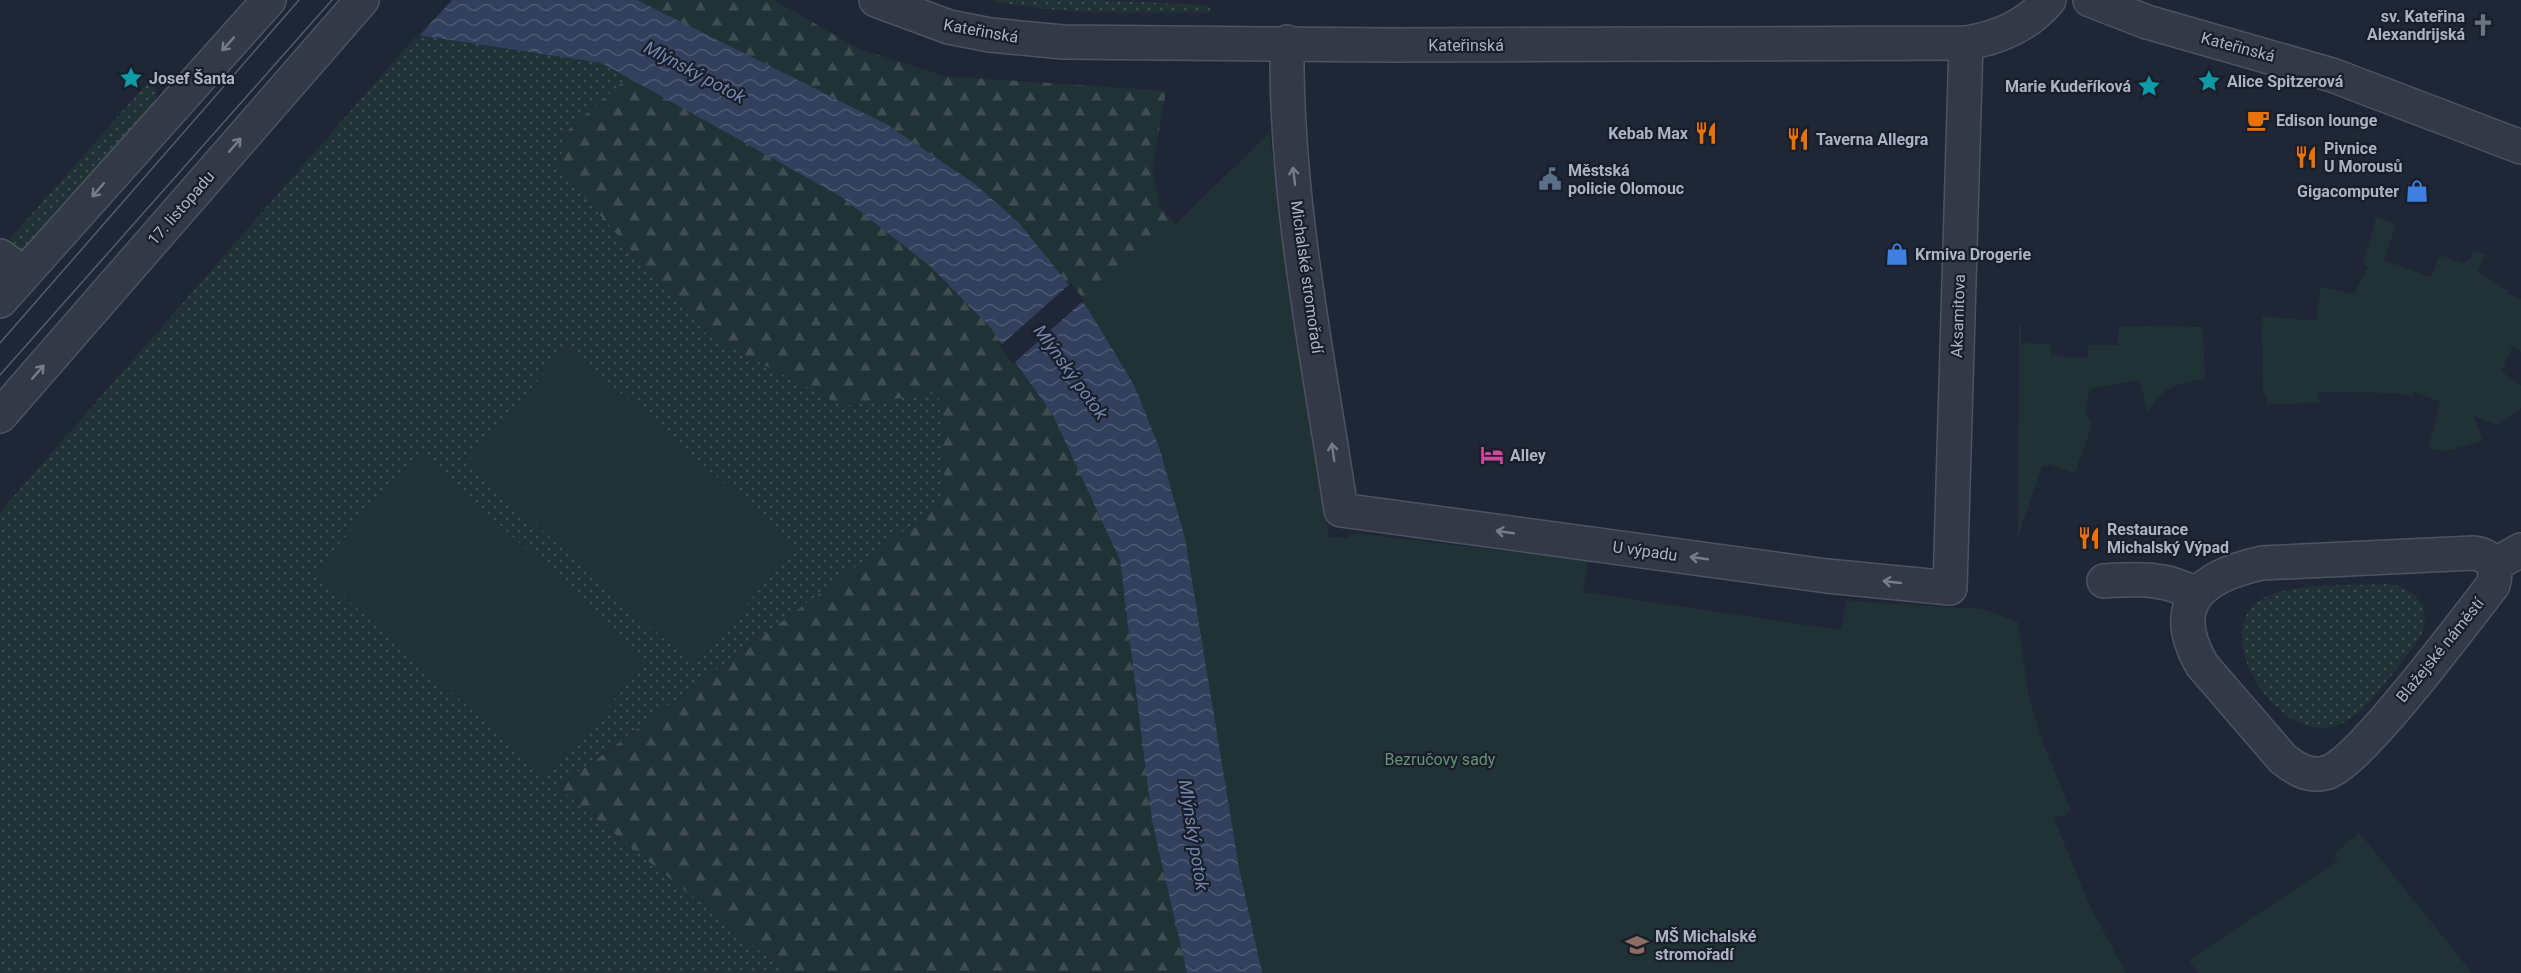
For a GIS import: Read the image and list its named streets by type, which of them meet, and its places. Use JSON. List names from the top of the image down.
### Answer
{
  "streets": {
    "street": [
      "Kateřinská",
      "17. listopadu",
      "Michalské stromořadí",
      "Aksamitova",
      "U výpadu",
      "Blažejské náměstí"
    ]
  },
  "crossings": [
    ["Kateřinská", "Michalské stromořadí"],
    ["Kateřinská", "Aksamitova"],
    ["Michalské stromořadí", "U výpadu"],
    ["Aksamitova", "U výpadu"]
  ],
  "one_way": ["Michalské stromořadí", "U výpadu"],
  "water": ["Mlýnský potok"],
  "parks": ["Bezručovy sady"],
  "places": {
    "church": ["sv. Kateřina Alexandrijská"],
    "place": ["Josef Šanta", "Alice Spitzerová", "Marie Kudeříková"],
    "cafe": ["Edison lounge"],
    "restaurant": [
      "Kebab Max",
      "Taverna Allegra",
      "Pivnice U Morousů",
      "Restaurace Michalský Výpad"
    ],
    "public building": ["Městská policie Olomouc"],
    "shop": ["Gigacomputer", "Krmiva Drogerie"],
    "hotel": ["Alley"],
    "school or university": ["MŠ Michalské stromořadí"]
  }
}
